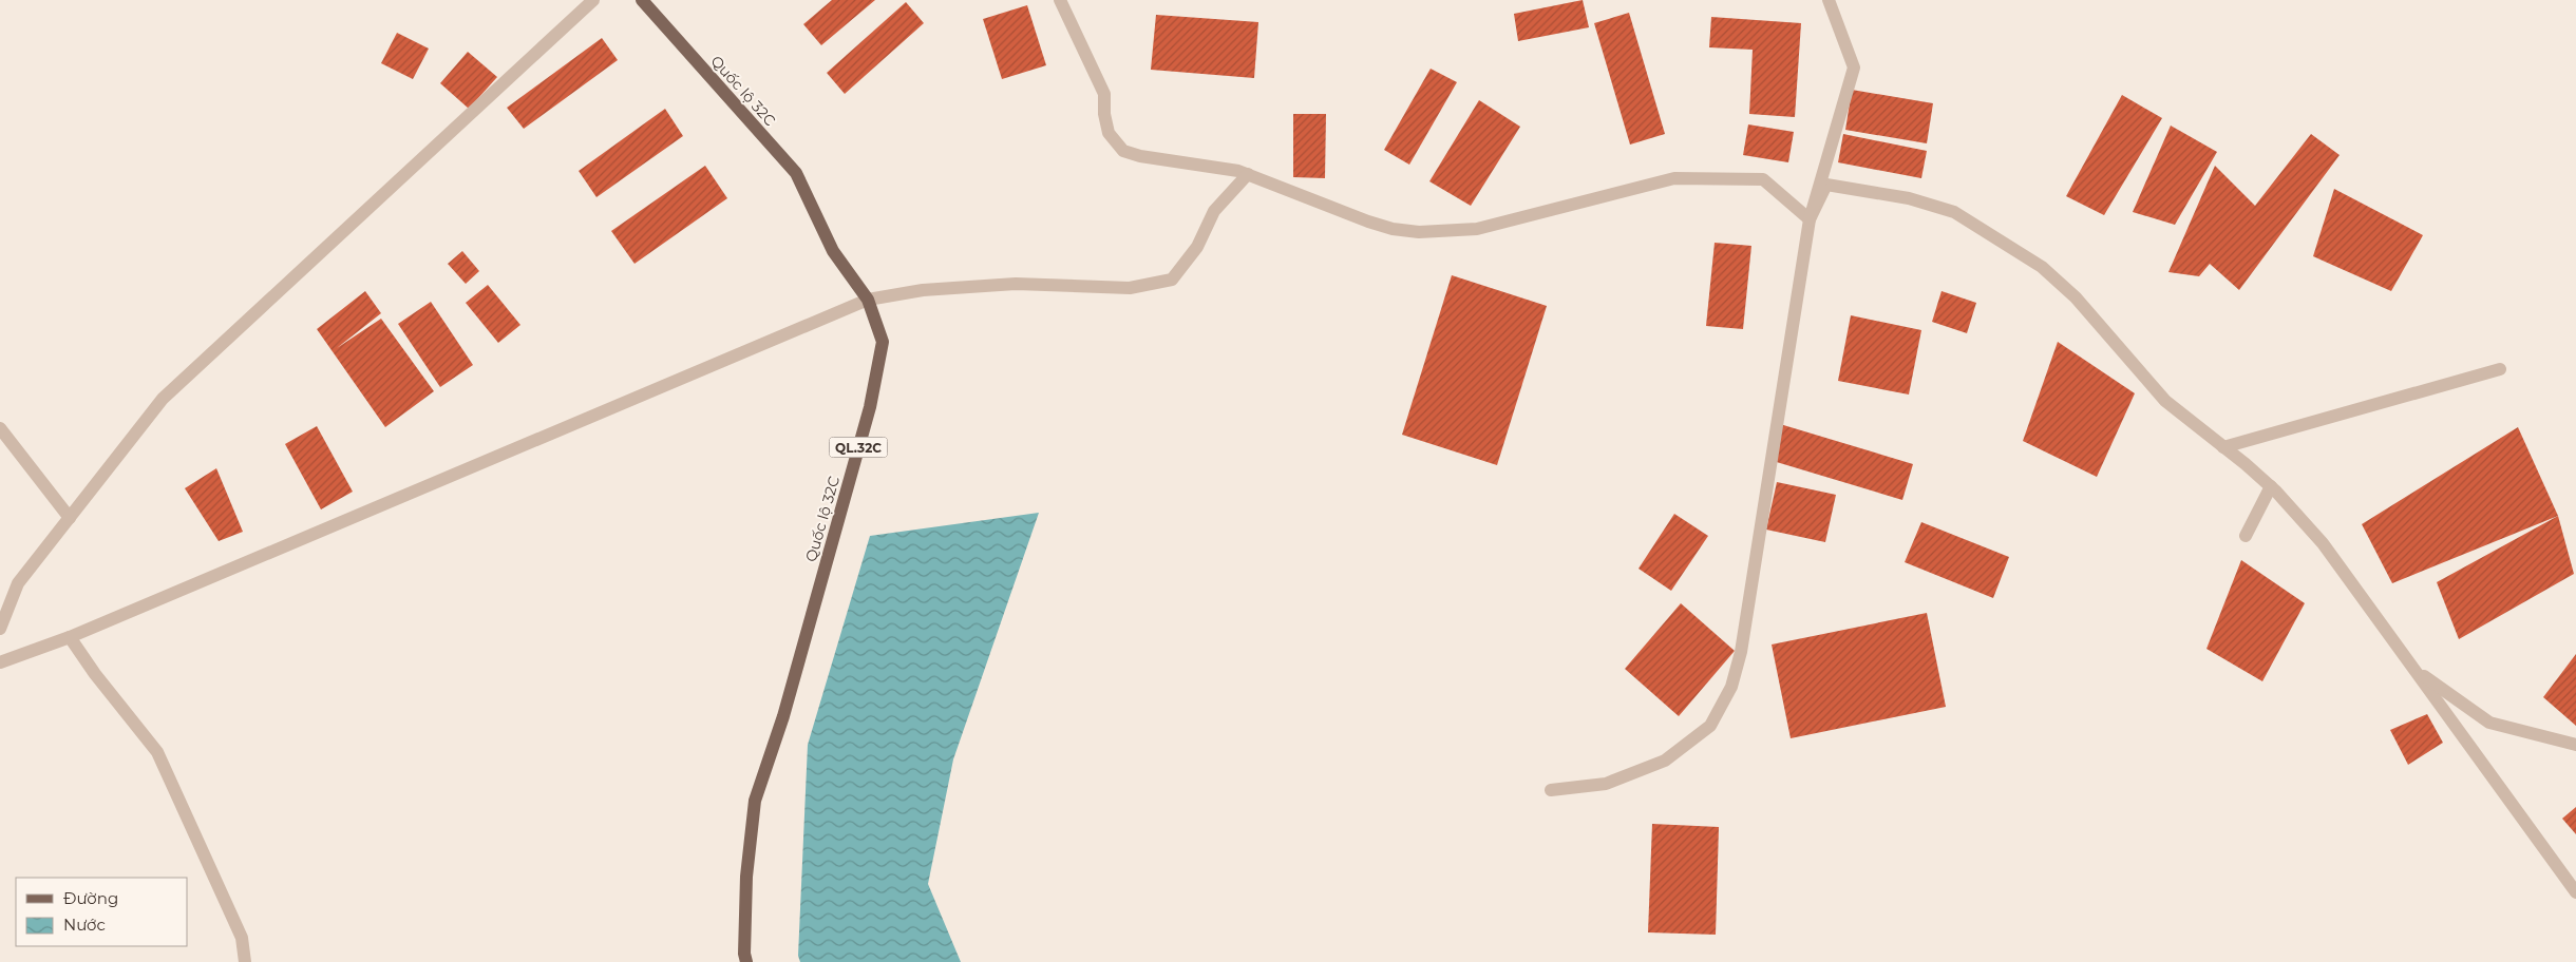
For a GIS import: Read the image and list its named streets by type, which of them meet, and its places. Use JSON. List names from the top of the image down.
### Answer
{
  "streets": {
    "main road": ["Quốc lộ 32C", "QL.32C"]
  },
  "legend": ["Đường", "Nước"]
}
